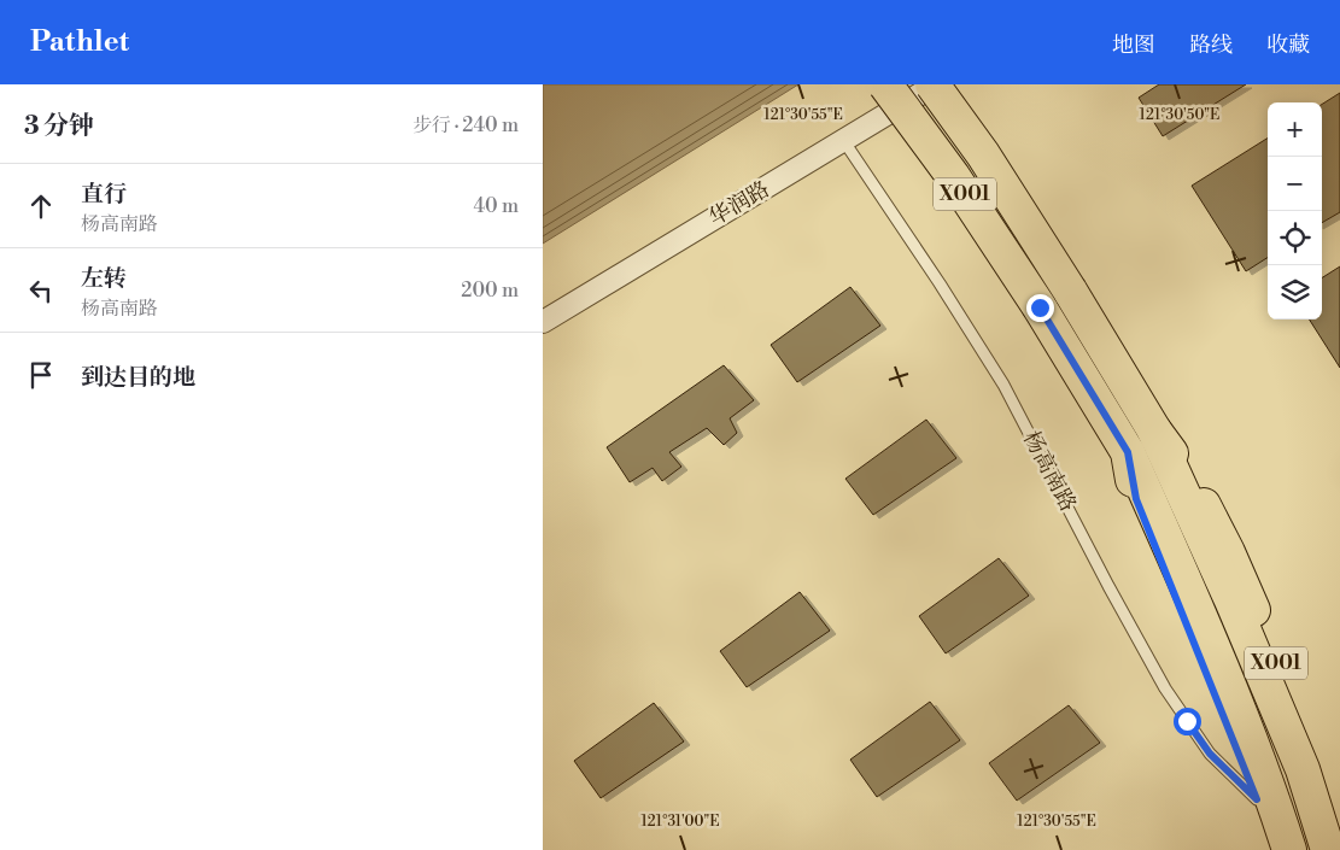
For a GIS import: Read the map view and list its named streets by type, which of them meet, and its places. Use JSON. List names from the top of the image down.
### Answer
{
  "streets": {
    "main road": ["X001", "杨高南路"],
    "street": ["华润路"]
  },
  "crossings": [
    ["X001", "华润路"],
    ["华润路", "杨高南路"]
  ],
  "page": {
    "header": "Pathlet",
    "nav": ["地图", "路线", "收藏"],
    "heading": ["3 分钟", "步行 · 240 m"],
    "map_buttons": ["+", "−"],
    "list": [
      ["直行", "杨高南路", "40 m"],
      ["左转", "杨高南路", "200 m"],
      "到达目的地"
    ]
  },
  "coordinates": ["121°30'55\"E", "121°30'50\"E", "121°31'00\"E"]
}
